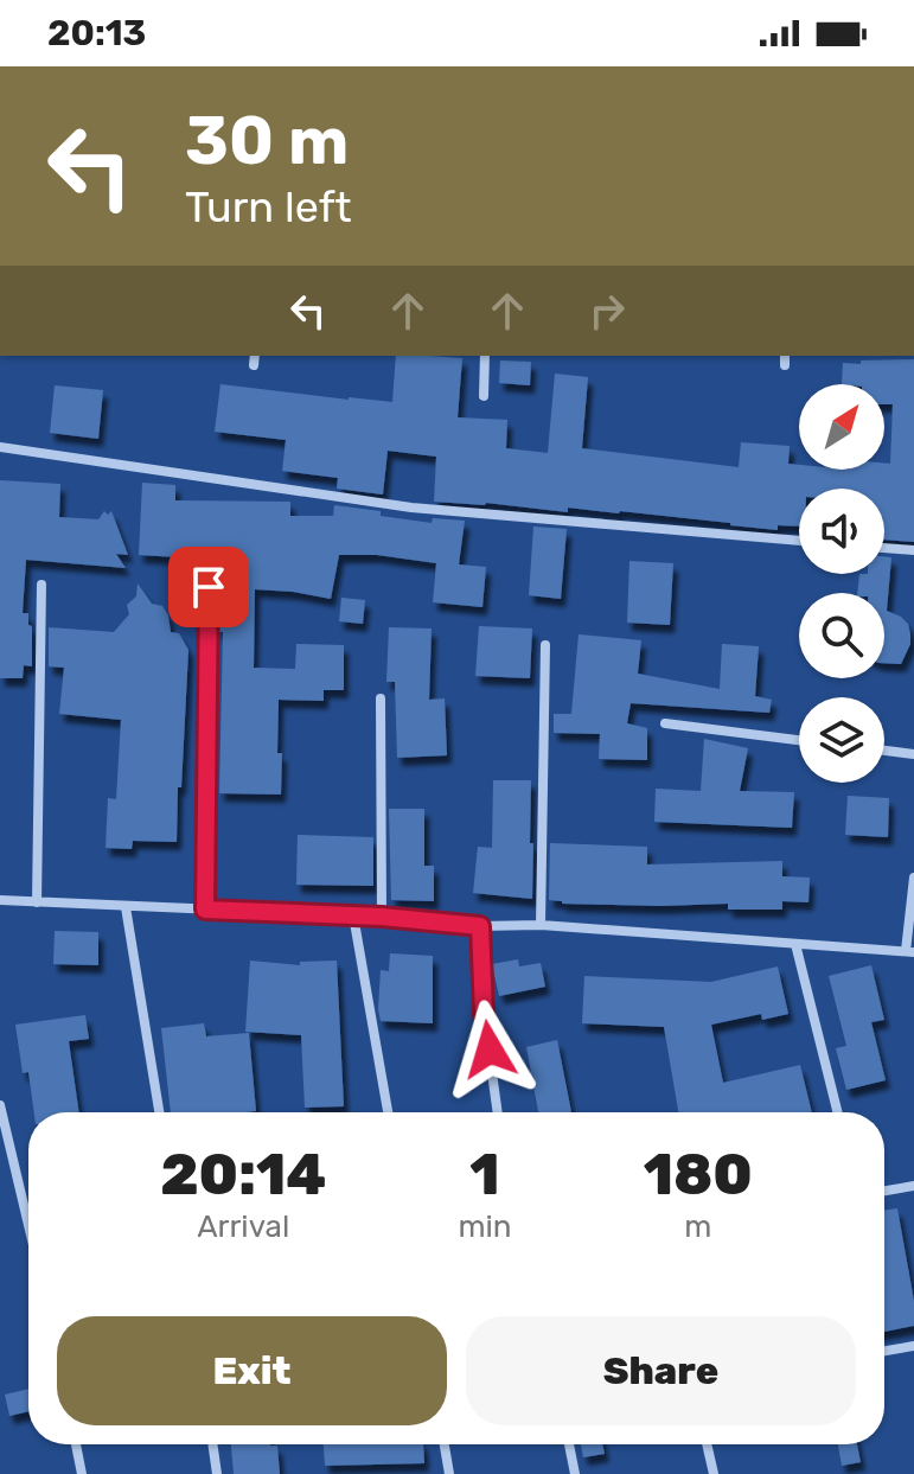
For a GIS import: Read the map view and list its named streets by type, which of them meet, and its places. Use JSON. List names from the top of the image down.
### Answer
{
  "north": "top right",
  "page": {
    "status": "20:13",
    "turn": ["30 m", "Turn left"],
    "eta": [
      "20:14",
      "Arrival",
      "1",
      "min",
      "180",
      "m"
    ],
    "buttons": ["Exit", "Share"]
  }
}
